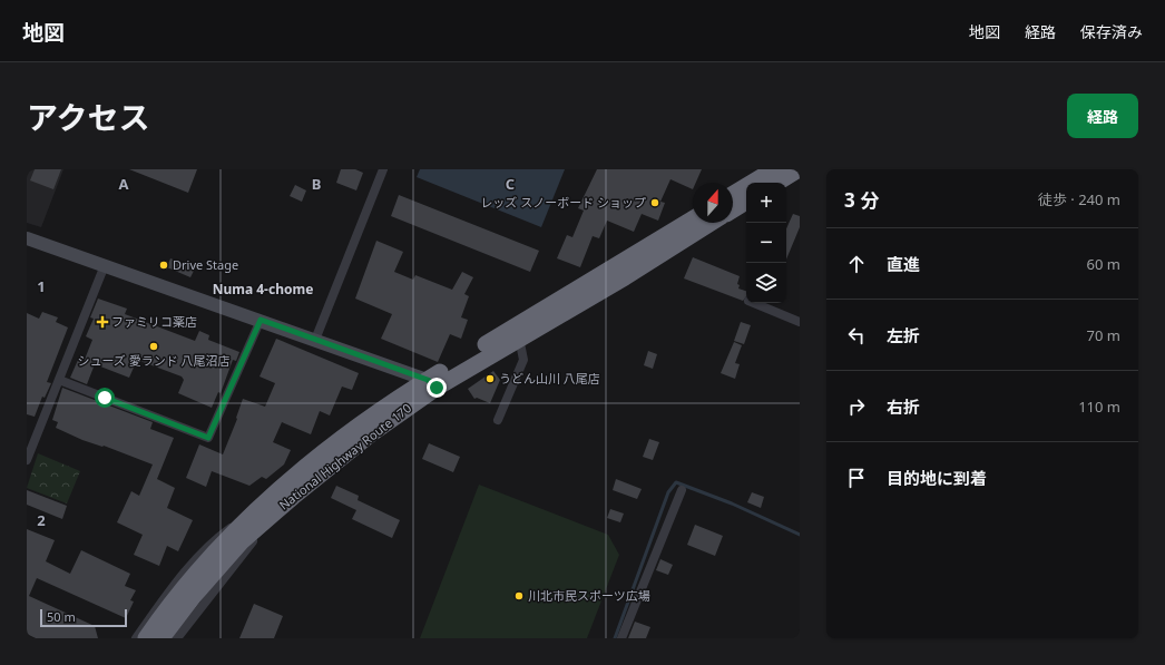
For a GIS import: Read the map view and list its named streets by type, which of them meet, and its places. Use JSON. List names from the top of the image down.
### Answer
{
  "streets": {
    "highway": ["National Highway Route 170"]
  },
  "districts": ["Numa 4-chome"],
  "places": {
    "other": [
      "レッズ スノーボード ショップ",
      "Drive Stage",
      "シューズ 愛ランド 八尾沼店",
      "うどん山川 八尾店",
      "川北市民スポーツ広場"
    ],
    "health": ["ファミリコ薬店"]
  },
  "scale_bar": "50 m",
  "north": "top",
  "page": {
    "header": "地図",
    "nav": ["地図", "経路", "保存済み"],
    "title": "アクセス",
    "buttons": "経路",
    "heading": ["3 分", "徒歩 · 240 m"],
    "map_buttons": ["+", "−"],
    "list": [
      ["直進", "60 m"],
      ["左折", "70 m"],
      ["右折", "110 m"],
      "目的地に到着"
    ],
    "scale": "50 m"
  },
  "grid": {
    "columns": ["A", "B", "C"],
    "rows": ["1", "2"]
  }
}
